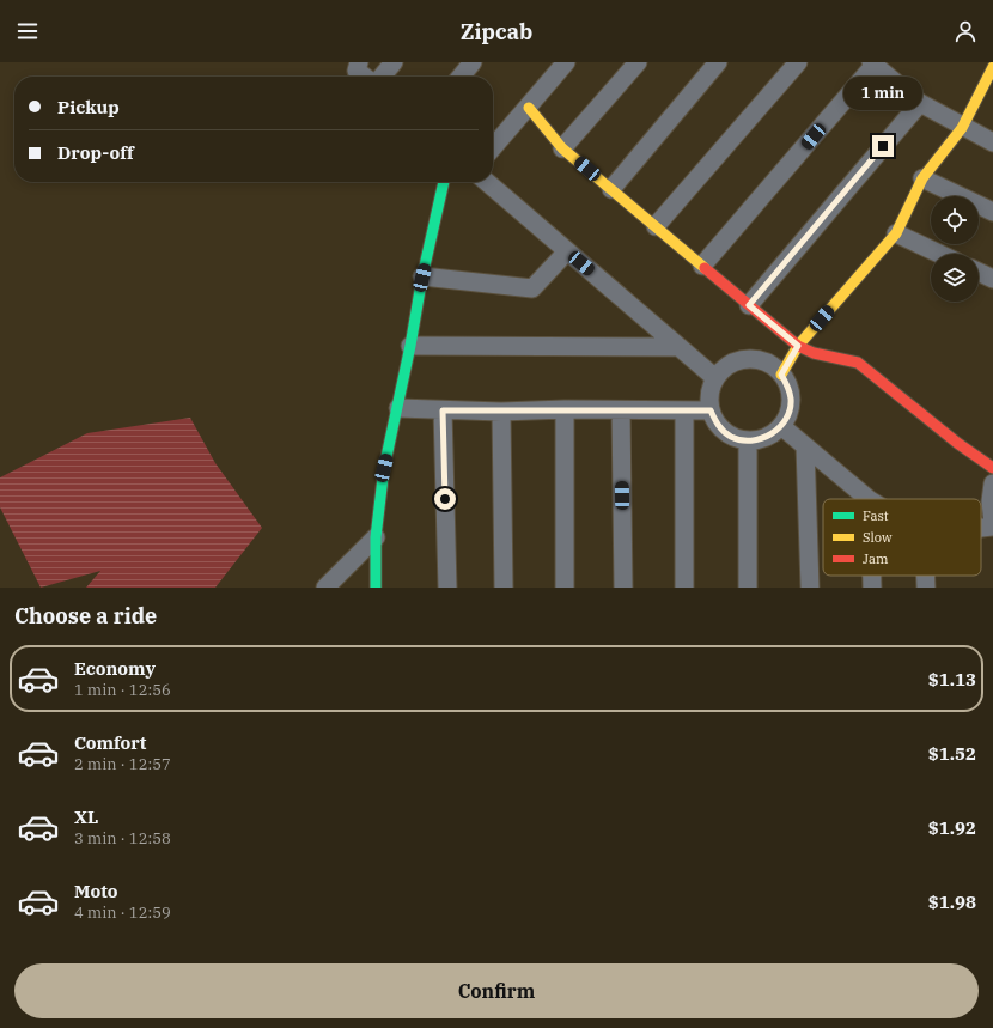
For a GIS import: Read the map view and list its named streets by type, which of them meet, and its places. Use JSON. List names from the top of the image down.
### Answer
{
  "legend": ["Fast", "Slow", "Jam"],
  "page": {
    "header": "Zipcab",
    "bubble": "1 min",
    "banner": ["Pickup", "Drop-off"],
    "heading": "Choose a ride",
    "list": [
      {
        "name": "Economy",
        "note": "1 min · 12:56",
        "value": "$1.13"
      },
      {
        "name": "Comfort",
        "note": "2 min · 12:57",
        "value": "$1.52"
      },
      {
        "name": "XL",
        "note": "3 min · 12:58",
        "value": "$1.92"
      },
      {
        "name": "Moto",
        "note": "4 min · 12:59",
        "value": "$1.98"
      }
    ],
    "buttons": "Confirm"
  }
}
